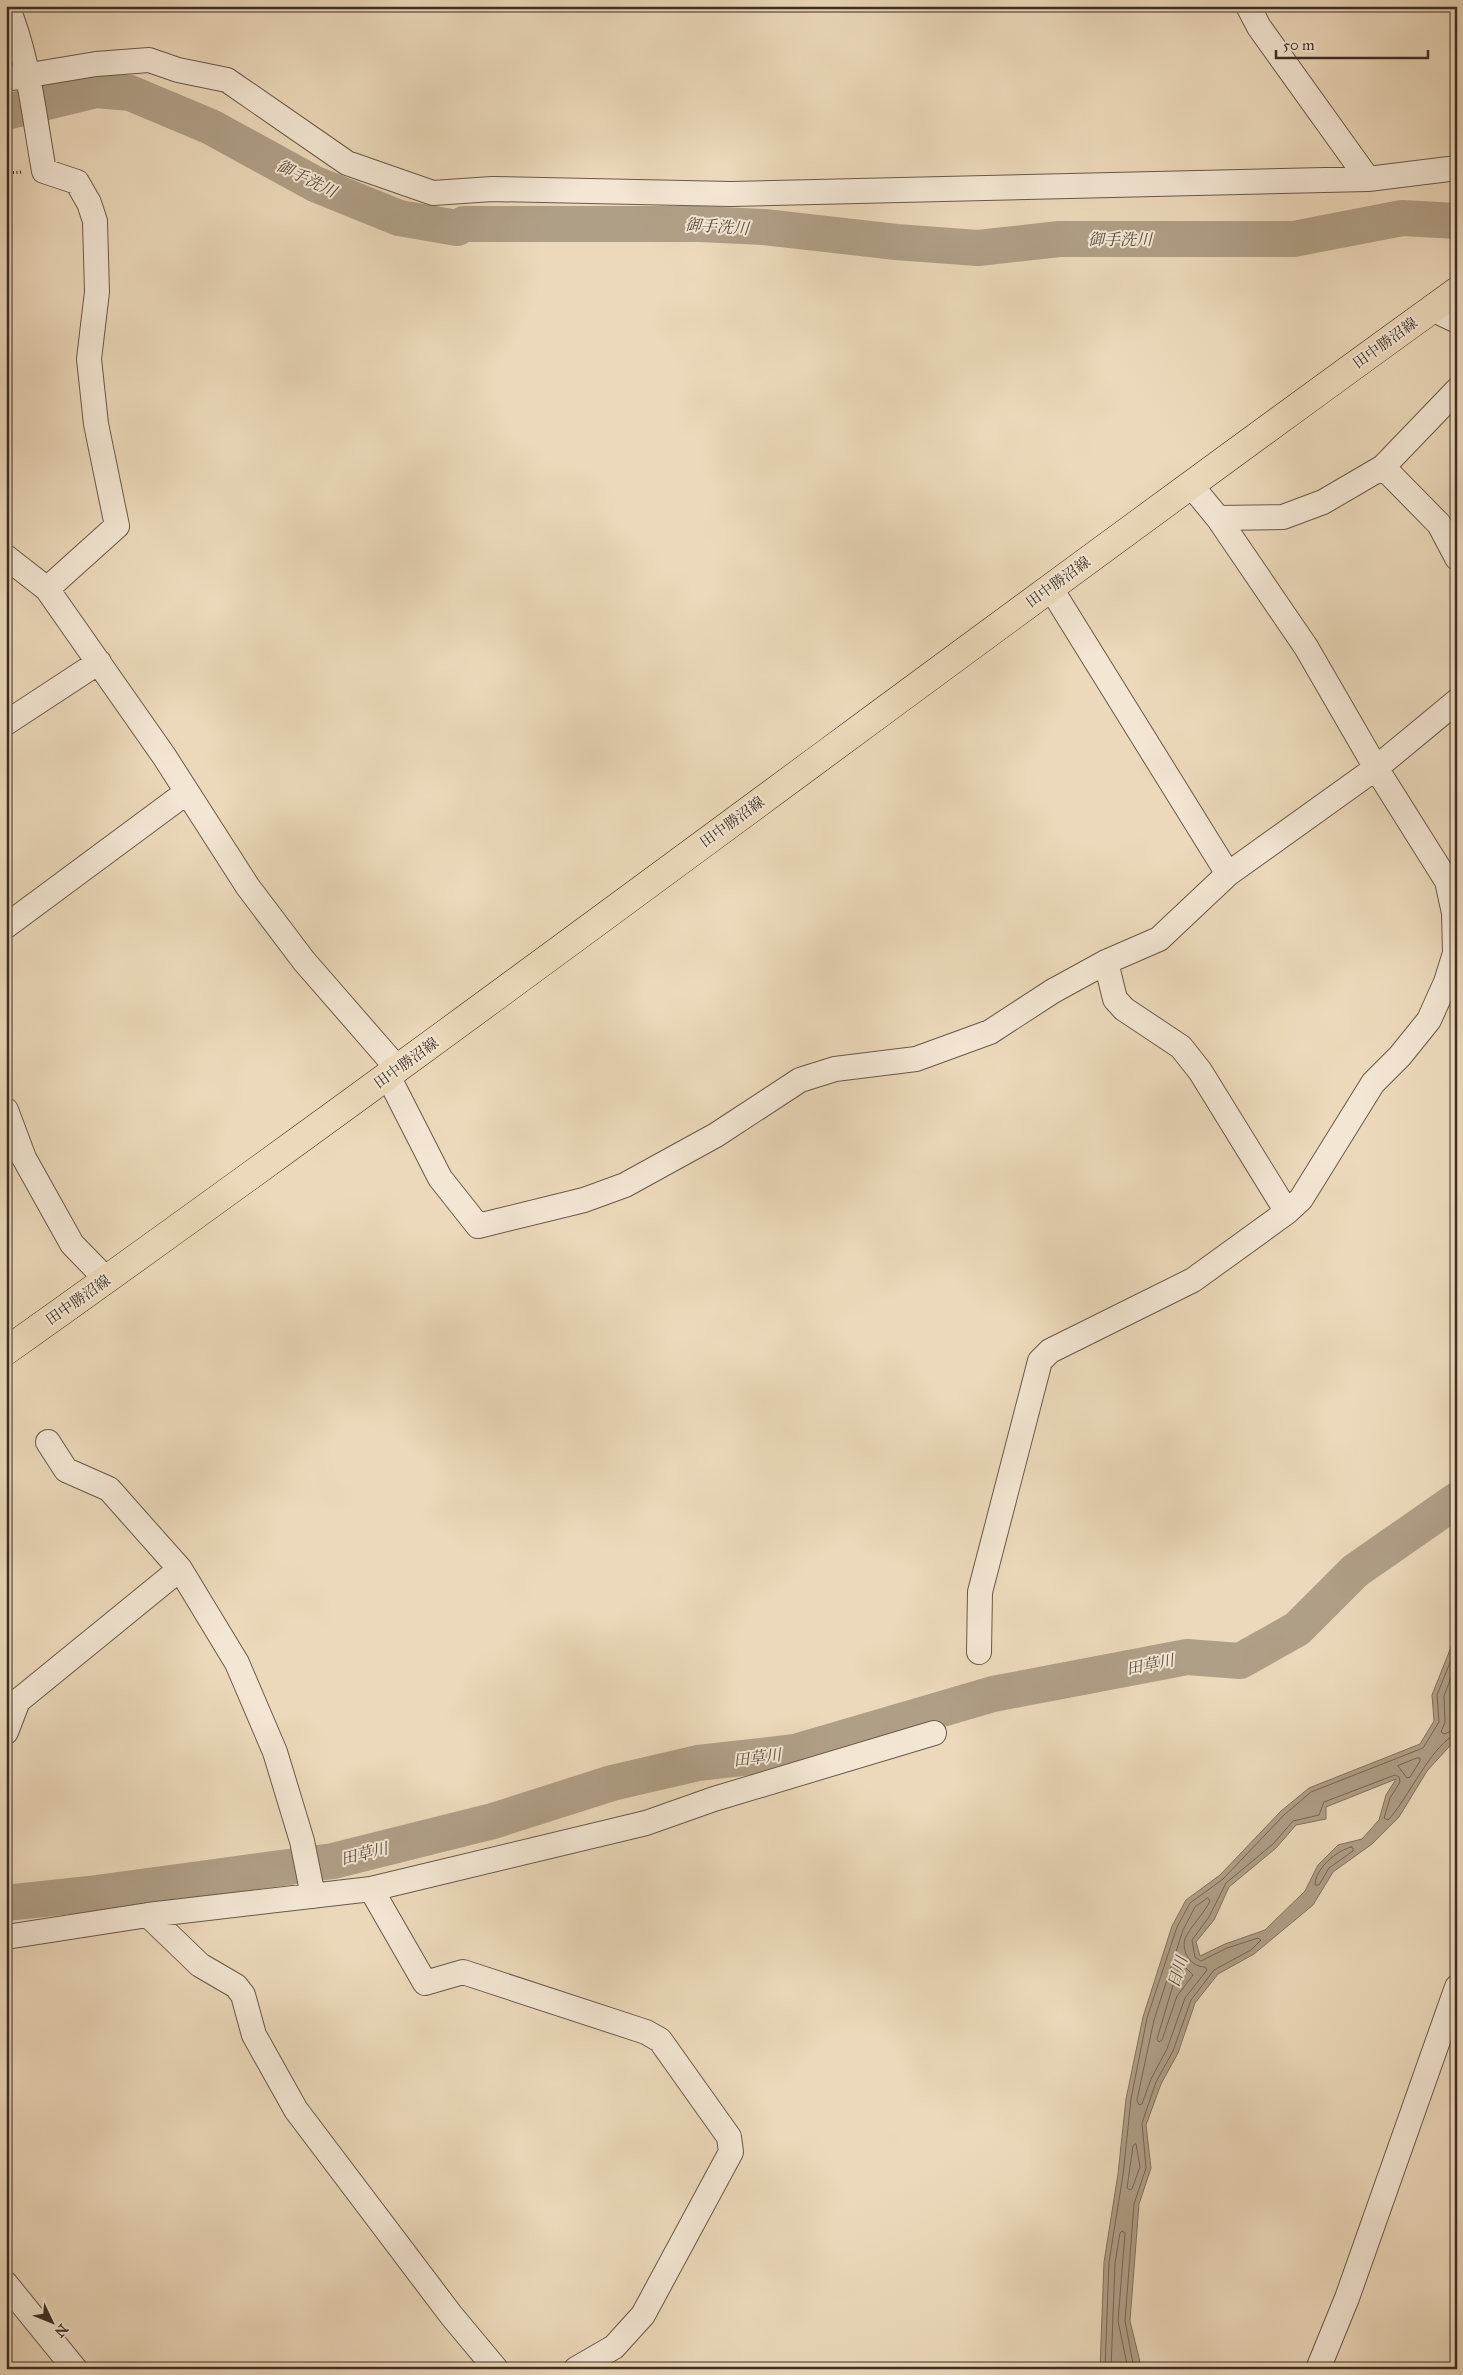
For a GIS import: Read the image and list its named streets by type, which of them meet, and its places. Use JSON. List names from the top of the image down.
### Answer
{
  "streets": {
    "main road": ["田中勝沼線"]
  },
  "water": ["御手洗川", "田草川", "日川"],
  "scale_bar": "50 m",
  "north": "bottom right"
}
